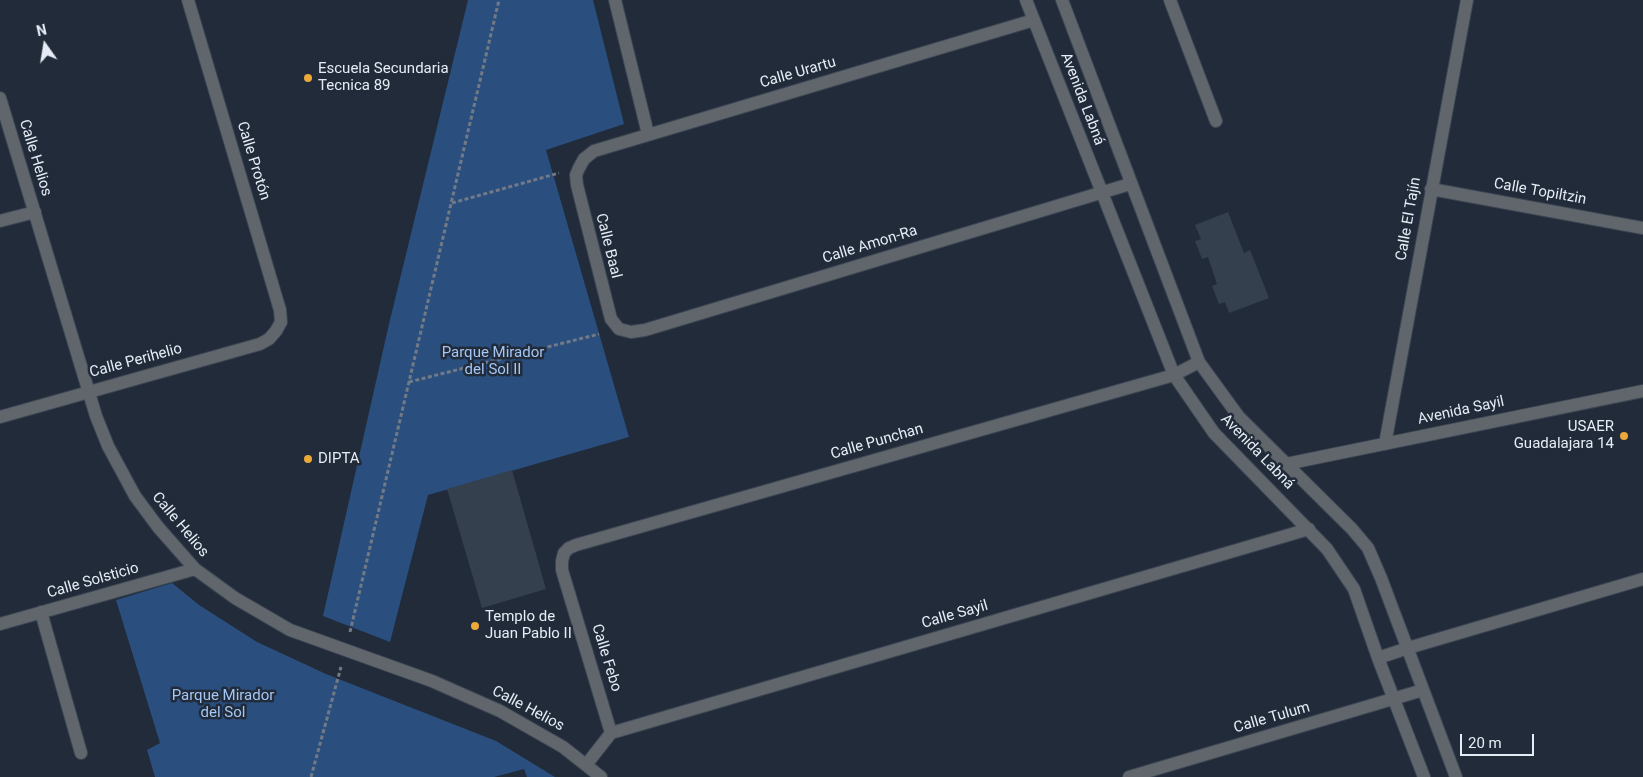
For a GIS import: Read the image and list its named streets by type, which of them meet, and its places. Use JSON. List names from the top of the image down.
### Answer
{
  "streets": {
    "street": [
      "Calle Urartu",
      "Avenida Labná",
      "Calle Helios",
      "Calle Protón",
      "Calle Topiltzin",
      "Calle El Tajín",
      "Calle Amon-Ra",
      "Calle Baal",
      "Calle Perihelio",
      "Avenida Sayil",
      "Calle Punchan",
      "Calle Solsticio",
      "Calle Sayil",
      "Calle Febo",
      "Calle Tulum"
    ]
  },
  "crossings": [
    ["Calle Urartu", "Avenida Labná"],
    ["Calle Urartu", "Calle Baal"],
    ["Avenida Labná", "Calle Amon-Ra"],
    ["Avenida Labná", "Avenida Sayil"],
    ["Avenida Labná", "Calle Punchan"],
    ["Avenida Labná", "Calle Sayil"],
    ["Avenida Labná", "Calle Tulum"],
    ["Calle Helios", "Calle Perihelio"],
    ["Calle Helios", "Calle Solsticio"],
    ["Calle Protón", "Calle Perihelio"],
    ["Calle Topiltzin", "Calle El Tajín"],
    ["Calle El Tajín", "Avenida Sayil"],
    ["Calle Amon-Ra", "Calle Baal"],
    ["Calle Punchan", "Calle Febo"],
    ["Calle Sayil", "Calle Febo"]
  ],
  "parks": ["Parque Mirador del Sol II", "Parque Mirador del Sol"],
  "places": [
    "Escuela Secundaria Tecnica 89",
    "USAER Guadalajara 14",
    "DIPTA",
    "Templo de Juan Pablo II"
  ],
  "scale_bar": "20 m",
  "north": "top"
}
